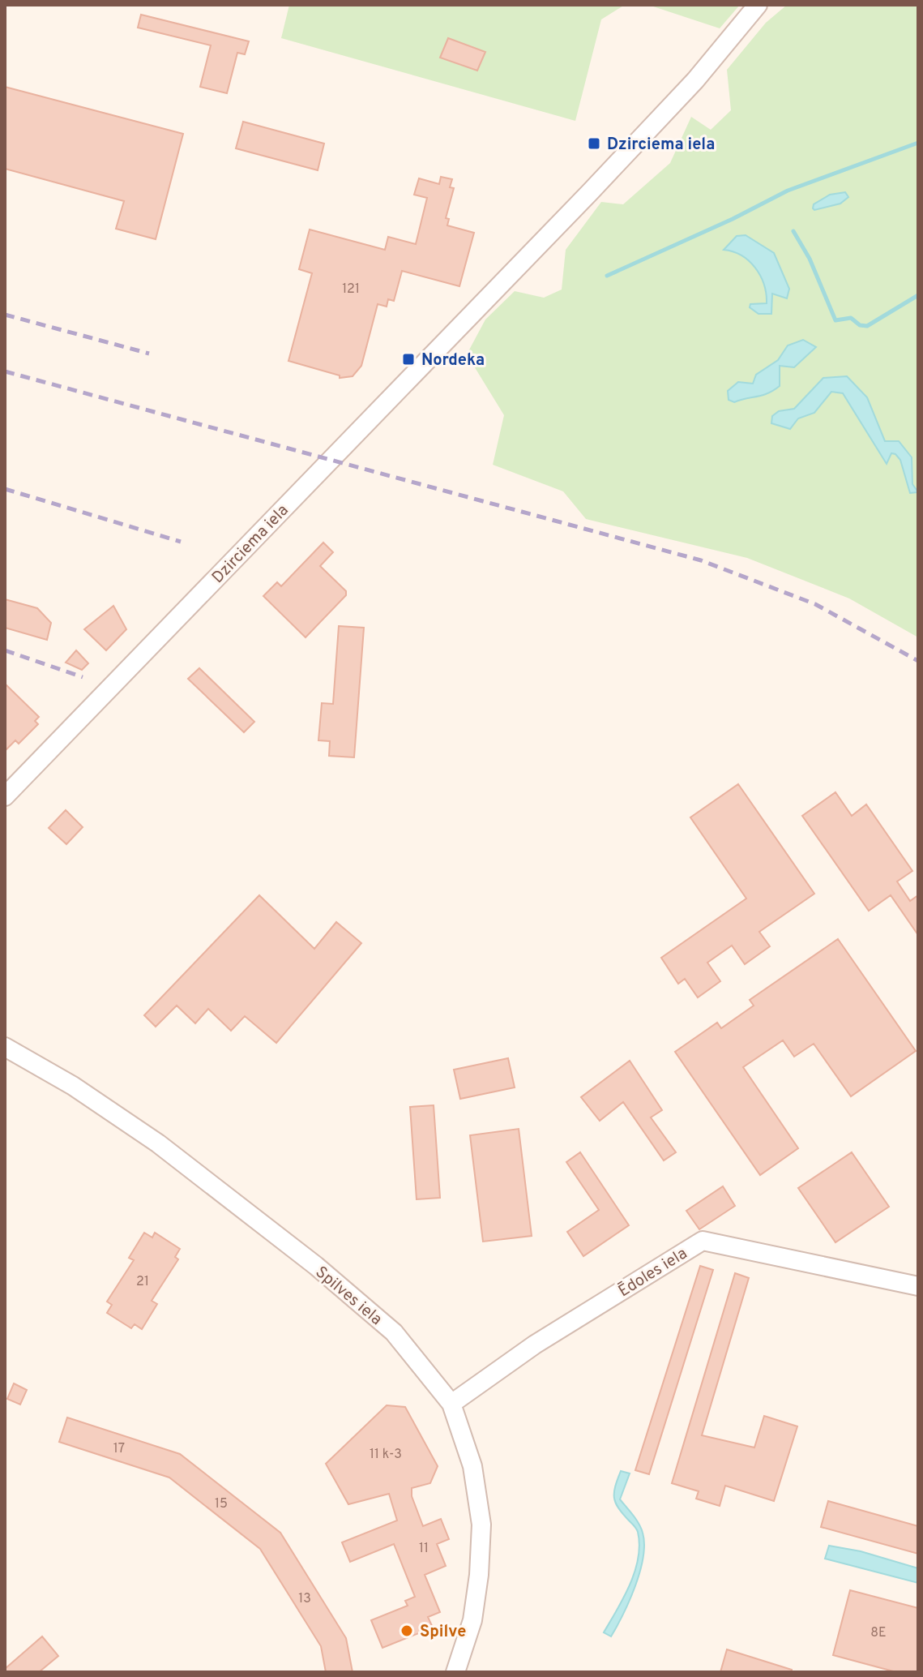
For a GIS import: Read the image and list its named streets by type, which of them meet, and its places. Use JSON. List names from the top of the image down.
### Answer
{
  "streets": {
    "street": ["Dzirciema iela", "Ēdoles iela", "Spilves iela"]
  },
  "crossings": [
    ["Ēdoles iela", "Spilves iela"]
  ],
  "places": {
    "transit": ["Dzirciema iela", "Nordeka"],
    "other": ["Spilve"]
  },
  "house_numbers": [
    "121",
    "21",
    "17",
    "11 k-3",
    "15",
    "11",
    "13",
    "8E"
  ]
}
